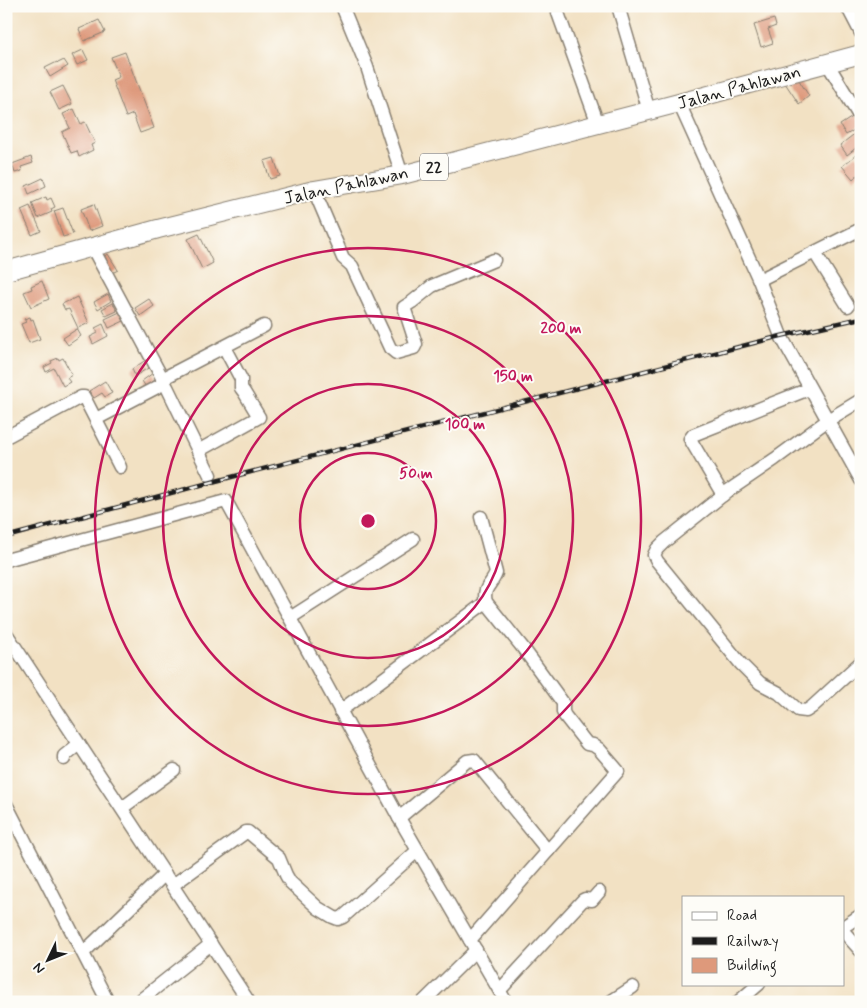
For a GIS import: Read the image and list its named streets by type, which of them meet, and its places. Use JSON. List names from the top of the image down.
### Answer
{
  "streets": {
    "highway": ["Jalan Pahlawan", "22"]
  },
  "legend": ["Road", "Railway", "Building"],
  "north": "bottom left",
  "rings": [
    "200 m",
    "150 m",
    "100 m",
    "50 m"
  ]
}
